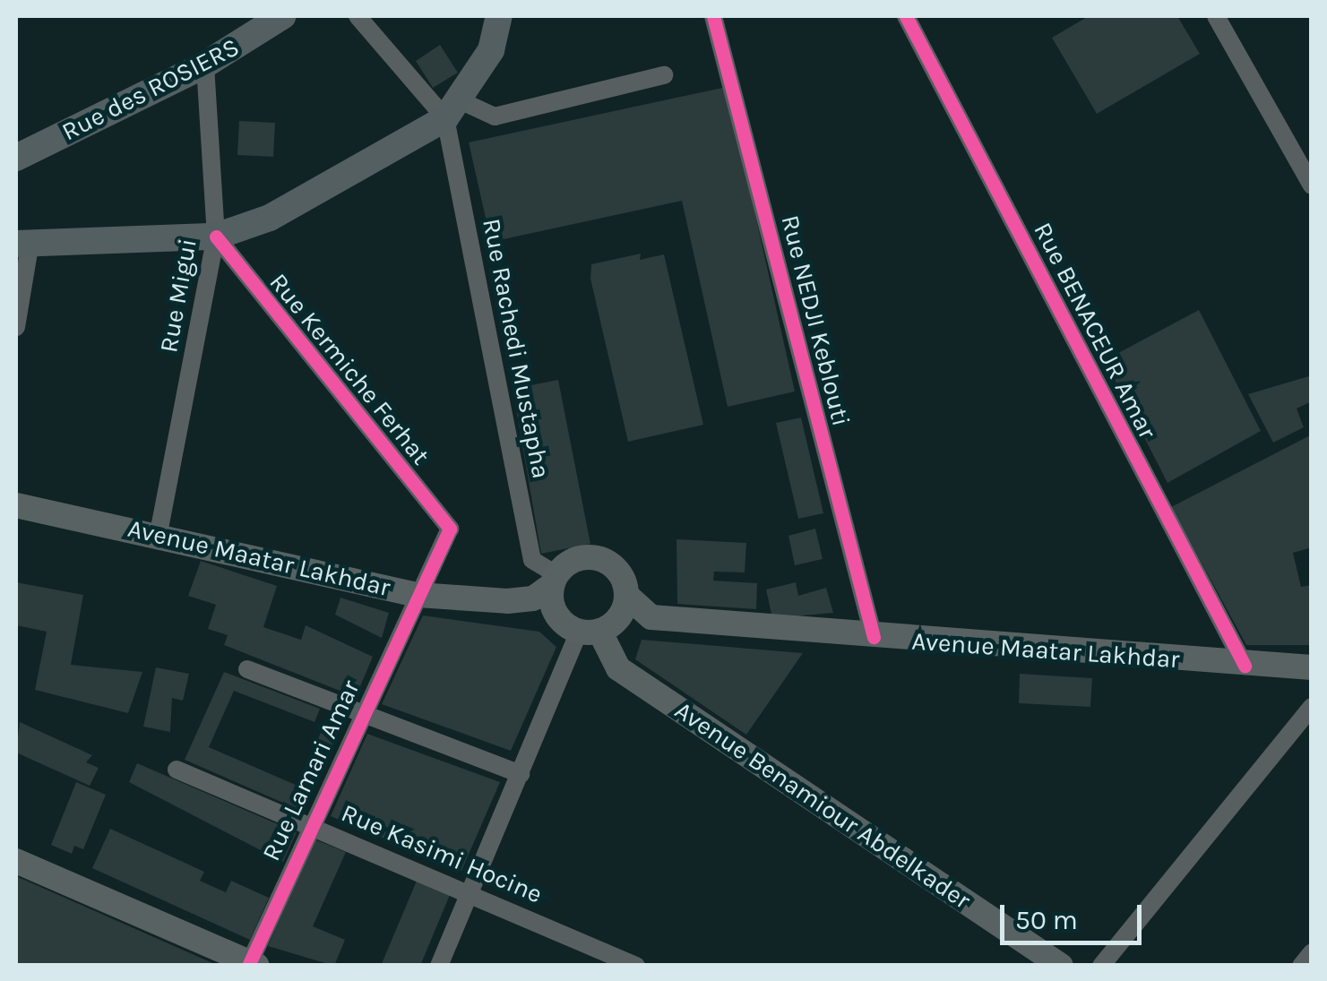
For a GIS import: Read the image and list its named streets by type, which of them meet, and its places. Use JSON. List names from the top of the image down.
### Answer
{
  "streets": {
    "main road": ["Rue des ROSIERS", "Avenue Maatar Lakhdar", "Avenue Benamiour Abdelkader"],
    "street": [
      "Rue Migui",
      "Rue NEDJI Keblouti",
      "Rue BENACEUR Amar",
      "Rue Rachedi Mustapha",
      "Rue Kermiche Ferhat",
      "Rue Lamari Amar",
      "Rue Kasimi Hocine"
    ]
  },
  "crossings": [
    ["Rue des ROSIERS", "Rue Migui"],
    ["Rue Migui", "Rue Kermiche Ferhat"],
    ["Rue Migui", "Avenue Maatar Lakhdar"],
    ["Rue NEDJI Keblouti", "Avenue Maatar Lakhdar"],
    ["Rue BENACEUR Amar", "Avenue Maatar Lakhdar"],
    ["Rue Rachedi Mustapha", "Avenue Maatar Lakhdar"],
    ["Rue Rachedi Mustapha", "Avenue Benamiour Abdelkader"],
    ["Rue Kermiche Ferhat", "Rue Lamari Amar"],
    ["Avenue Maatar Lakhdar", "Rue Lamari Amar"],
    ["Avenue Maatar Lakhdar", "Avenue Benamiour Abdelkader"],
    ["Rue Lamari Amar", "Rue Kasimi Hocine"]
  ],
  "scale_bar": "50 m"
}
